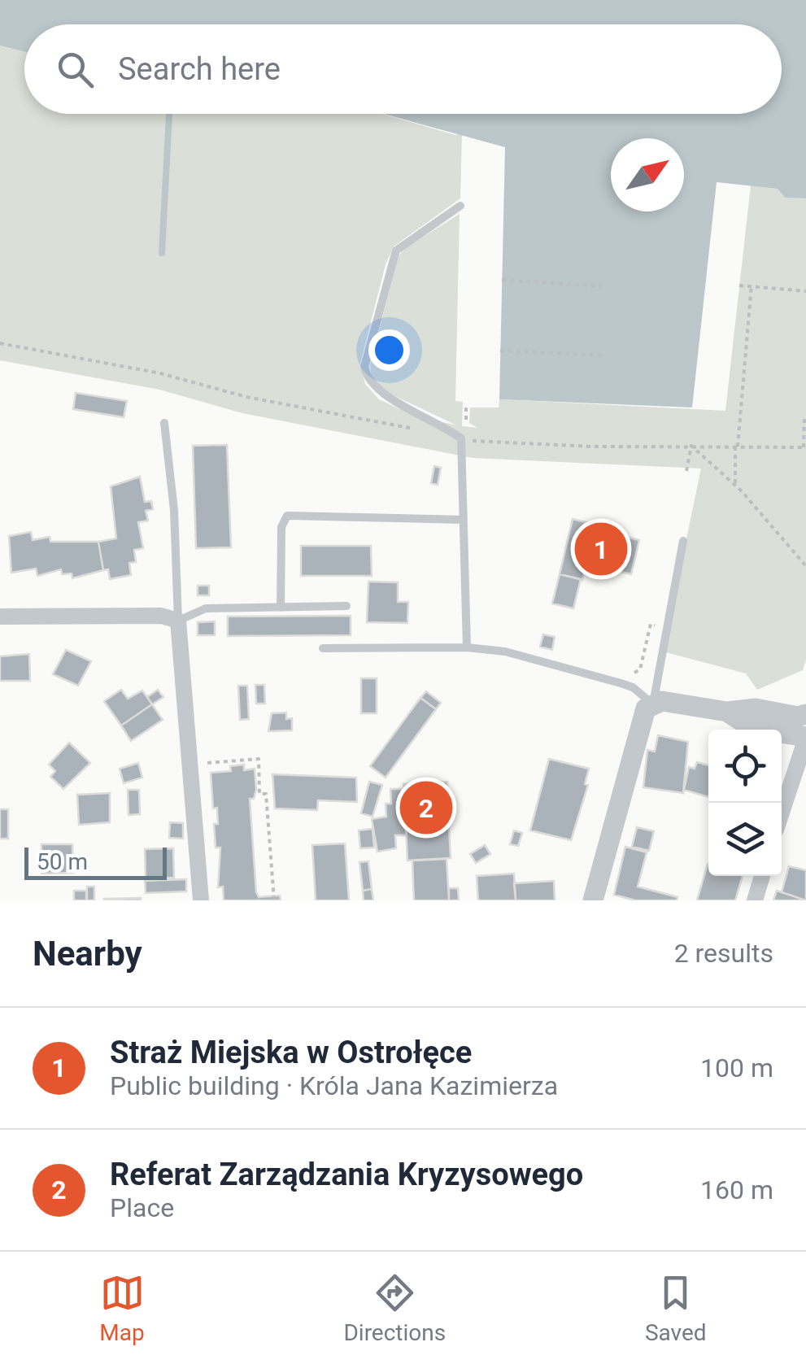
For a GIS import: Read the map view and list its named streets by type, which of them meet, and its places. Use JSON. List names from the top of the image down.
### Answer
{
  "scale_bar": "50 m",
  "north": "top right",
  "page": {
    "search": "Search here",
    "pins": ["1", "2"],
    "scale": "50 m",
    "heading": ["Nearby", "2 results"],
    "list": [
      {
        "mark": "1",
        "name": "Straż Miejska w Ostrołęce",
        "note": "Public building · Króla Jana Kazimierza",
        "value": "100 m"
      },
      {
        "mark": "2",
        "name": "Referat Zarządzania Kryzysowego",
        "note": "Place",
        "value": "160 m"
      }
    ],
    "nav": ["Map", "Directions", "Saved"]
  }
}
